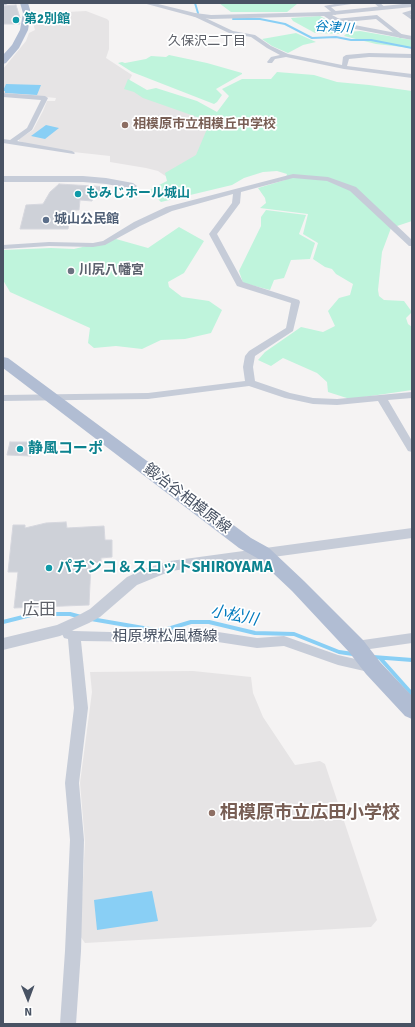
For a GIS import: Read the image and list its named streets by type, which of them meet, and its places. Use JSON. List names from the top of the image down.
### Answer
{
  "streets": {
    "main road": ["鍛冶谷相模原線"],
    "street": ["相原堺松風橋線"]
  },
  "crossings": [
    ["鍛冶谷相模原線", "相原堺松風橋線"]
  ],
  "districts": ["久保沢二丁目", "広田"],
  "water": ["谷津川", "小松川"],
  "places": [
    "第2別館",
    "相模原市立相模丘中学校",
    "もみじホール城山",
    "城山公民館",
    "川尻八幡宮",
    "静風コーポ",
    "パチンコ＆スロットSHIROYAMA",
    "相模原市立広田小学校"
  ],
  "north": "bottom"
}
